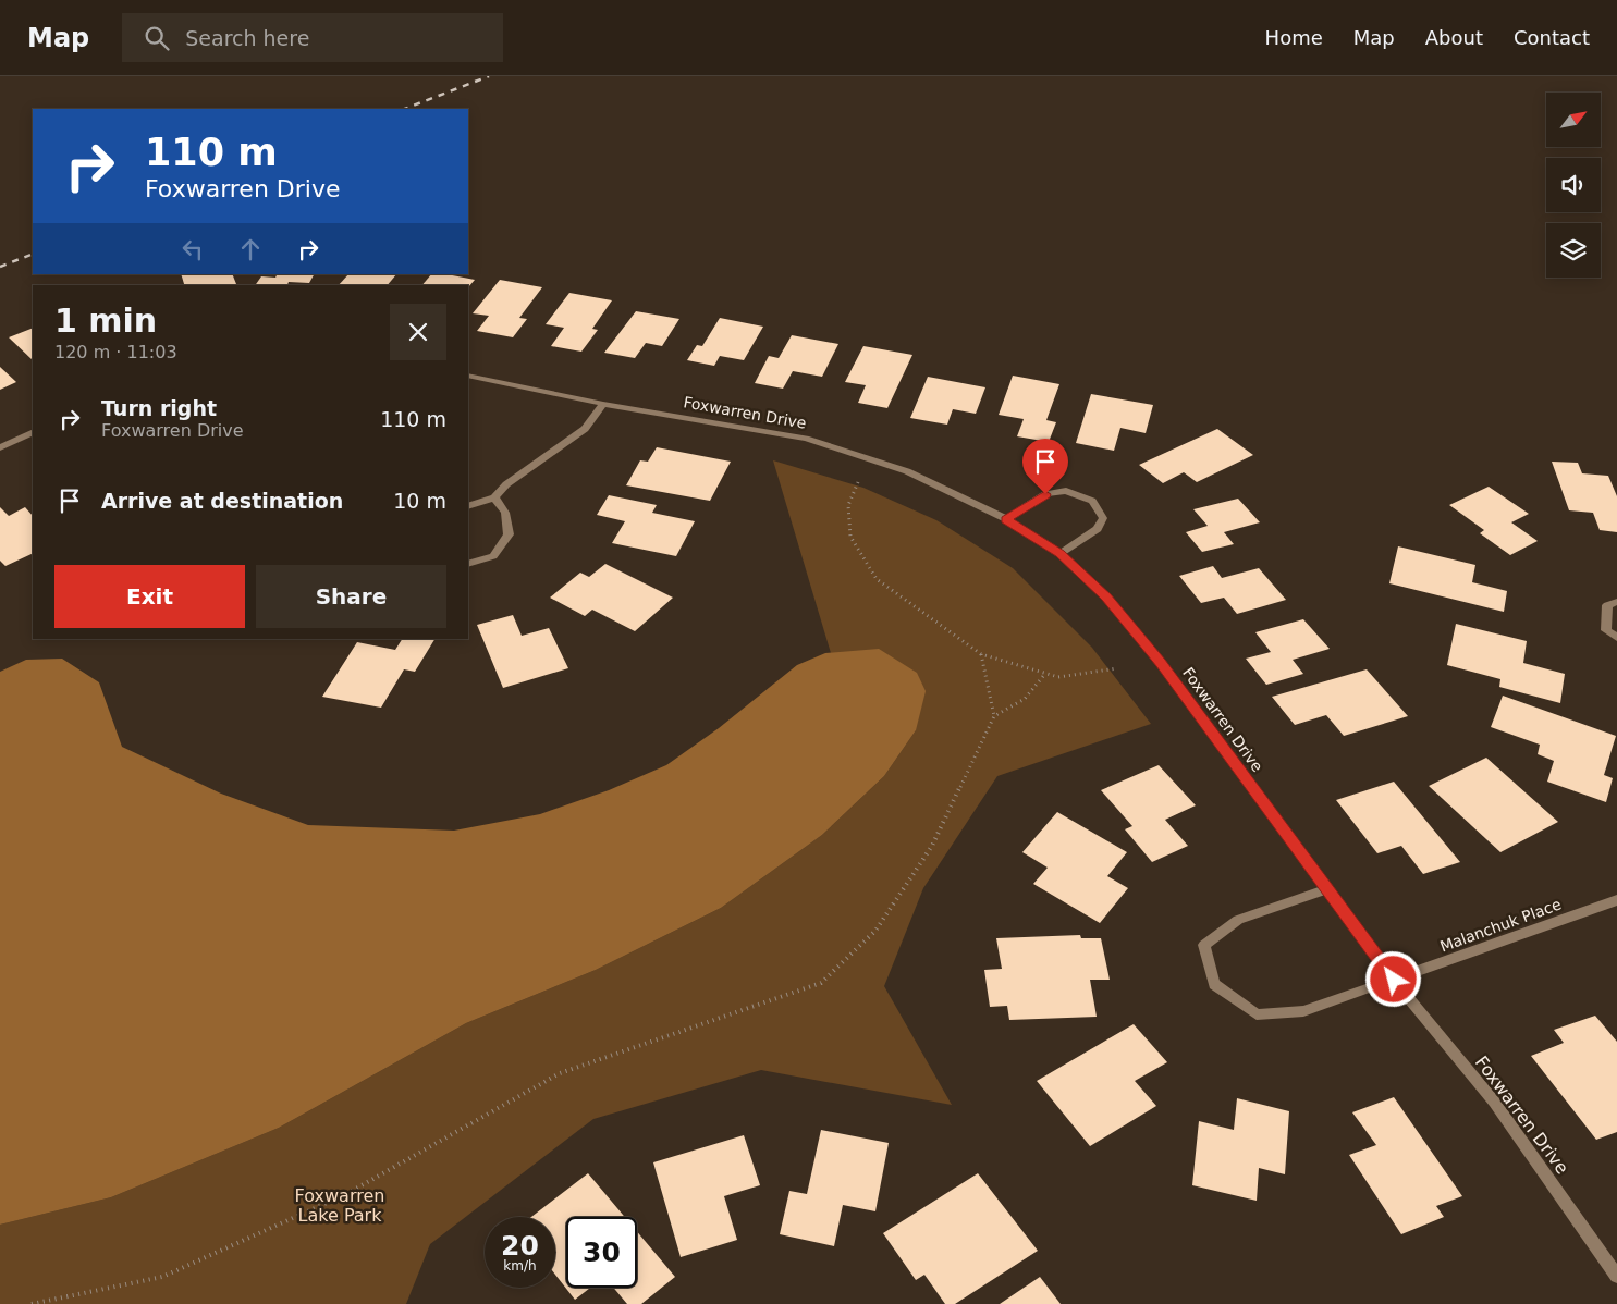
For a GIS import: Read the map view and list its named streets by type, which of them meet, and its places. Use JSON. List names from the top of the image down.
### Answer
{
  "streets": {
    "street": ["Foxwarren Drive", "Malanchuk Place"]
  },
  "crossings": [
    ["Foxwarren Drive", "Malanchuk Place"]
  ],
  "parks": ["Foxwarren Lake Park"],
  "north": "top right",
  "page": {
    "header": "Map",
    "search": "Search here",
    "nav": [
      "Home",
      "Map",
      "About",
      "Contact"
    ],
    "turn": ["110 m", "Foxwarren Drive"],
    "heading": ["1 min", "120 m · 11:03"],
    "list": [
      {
        "name": "Turn right",
        "note": "Foxwarren Drive",
        "value": "110 m"
      },
      {
        "name": "Arrive at destination",
        "value": "10 m"
      }
    ],
    "buttons": ["Exit", "Share"],
    "speed": "20 km/h",
    "limit": "30"
  }
}
